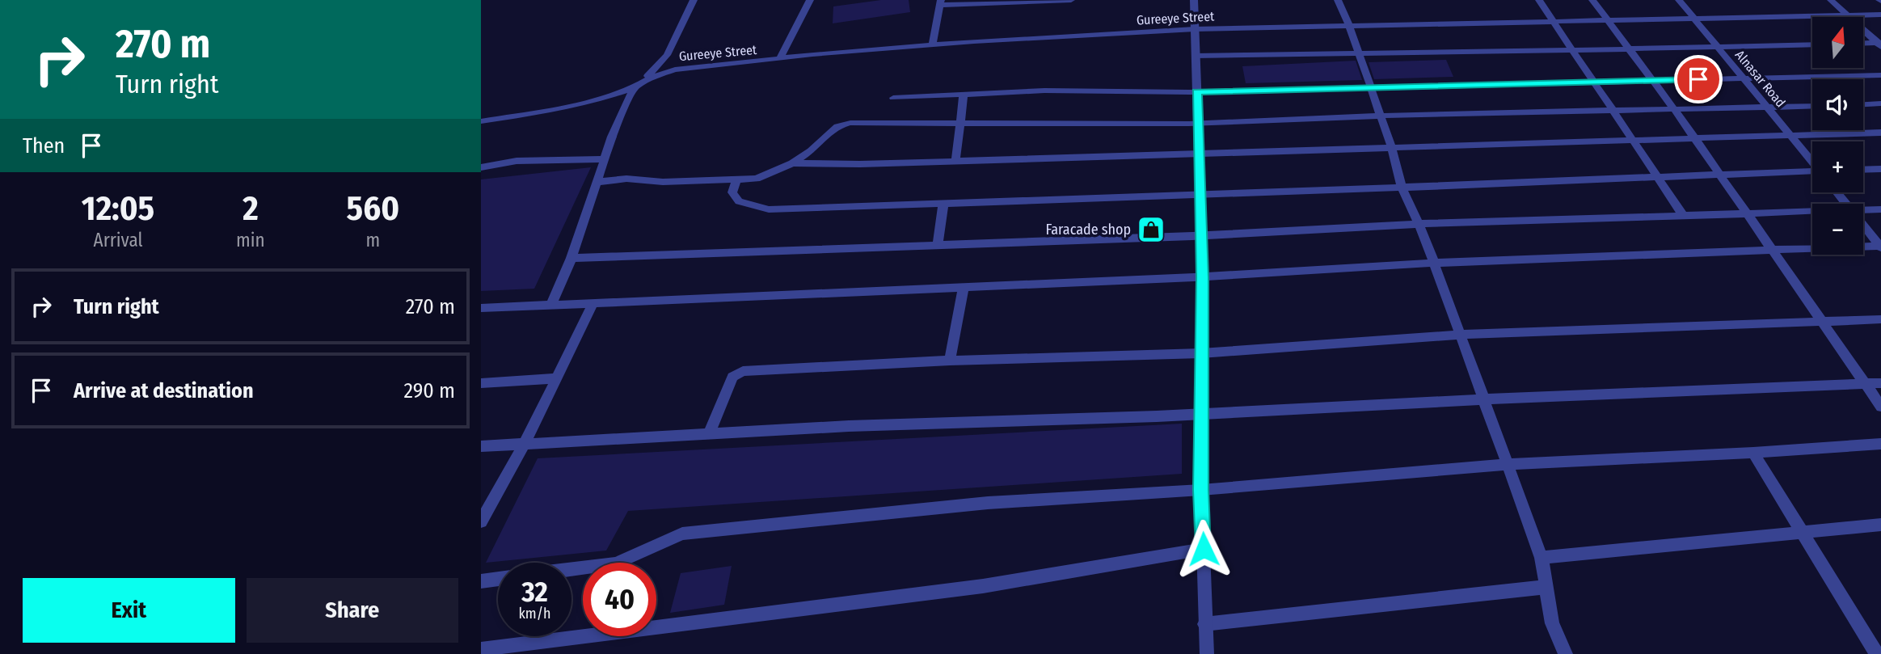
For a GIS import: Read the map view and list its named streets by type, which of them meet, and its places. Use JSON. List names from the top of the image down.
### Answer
{
  "streets": {
    "street": ["Gureeye Street", "Alnasar Road"]
  },
  "crossings": [
    ["Gureeye Street", "Alnasar Road"]
  ],
  "places": {
    "shop": ["Faracade shop"]
  },
  "north": "top",
  "page": {
    "turn": ["270 m", "Turn right"],
    "map_buttons": ["+", "−"],
    "then": "Then",
    "eta": [
      "12:05",
      "Arrival",
      "2",
      "min",
      "560",
      "m"
    ],
    "list": [
      {
        "name": "Turn right",
        "value": "270 m"
      },
      {
        "name": "Arrive at destination",
        "value": "290 m"
      }
    ],
    "speed": "32 km/h",
    "limit": "40",
    "buttons": ["Exit", "Share"]
  }
}
